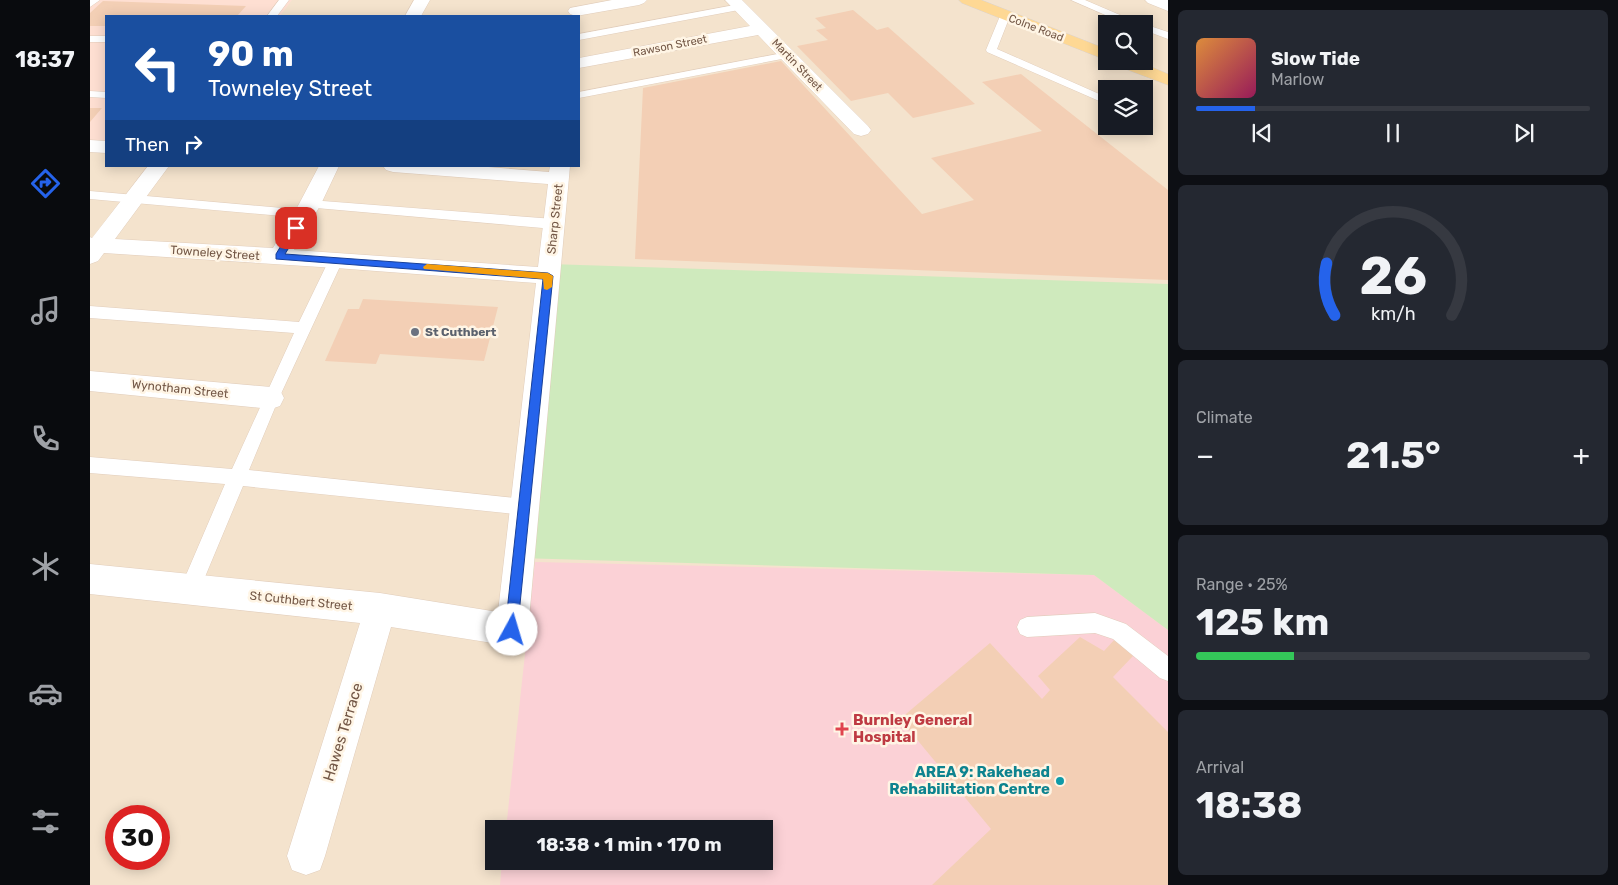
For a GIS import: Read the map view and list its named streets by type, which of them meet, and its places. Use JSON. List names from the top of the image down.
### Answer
{
  "streets": {
    "main road": ["Colne Road"],
    "street": [
      "Rawson Street",
      "Martin Street",
      "Sharp Street",
      "Towneley Street",
      "Wynotham Street",
      "St Cuthbert Street",
      "Hawes Terrace"
    ]
  },
  "crossings": [
    ["Rawson Street", "Martin Street"],
    ["Sharp Street", "Towneley Street"],
    ["Sharp Street", "St Cuthbert Street"],
    ["St Cuthbert Street", "Hawes Terrace"]
  ],
  "places": {
    "other": ["St Cuthbert", "AREA 9: Rakehead Rehabilitation Centre"],
    "health": ["Burnley General Hospital"]
  },
  "page": {
    "tabs": "18:37",
    "turn": ["90 m", "Towneley Street"],
    "song": ["Slow Tide", "Marlow"],
    "then": "Then",
    "tile": [
      "Climate",
      ["Range · 25%", "125 km"],
      ["Arrival", "18:38"]
    ],
    "heat": ["−", "21.5°", "+"],
    "limit": "30",
    "trip": "18:38 · 1 min · 170 m",
    "gauge": ["26", "km/h"]
  }
}
